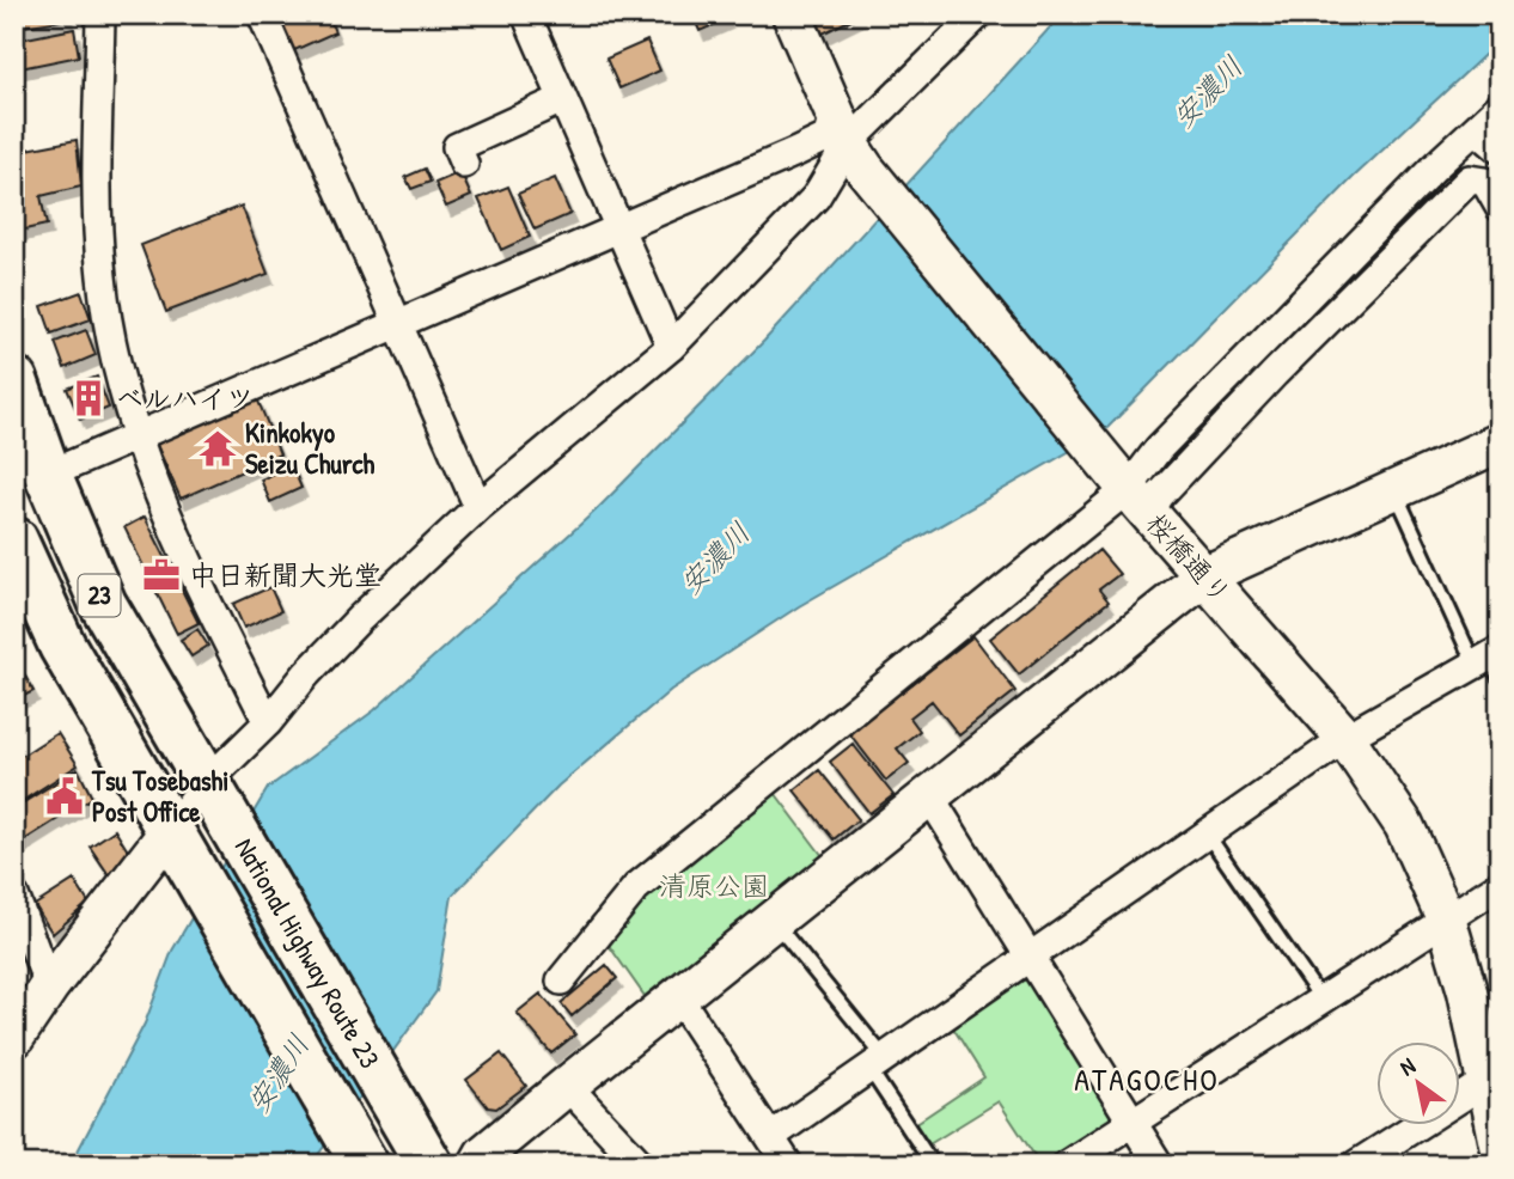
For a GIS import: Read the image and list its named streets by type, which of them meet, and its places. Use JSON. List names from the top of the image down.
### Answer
{
  "streets": {
    "highway": ["23", "National Highway Route 23"],
    "street": ["桜橋通り"]
  },
  "districts": ["ATAGOCHO"],
  "water": ["安濃川"],
  "parks": ["清原公園"],
  "places": {
    "building": ["ベルハイツ"],
    "temple": ["Kinkokyo Seizu Church"],
    "office": ["中日新聞大光堂"],
    "public building": ["Tsu Tosebashi Post Office"]
  },
  "north": "top left"
}
